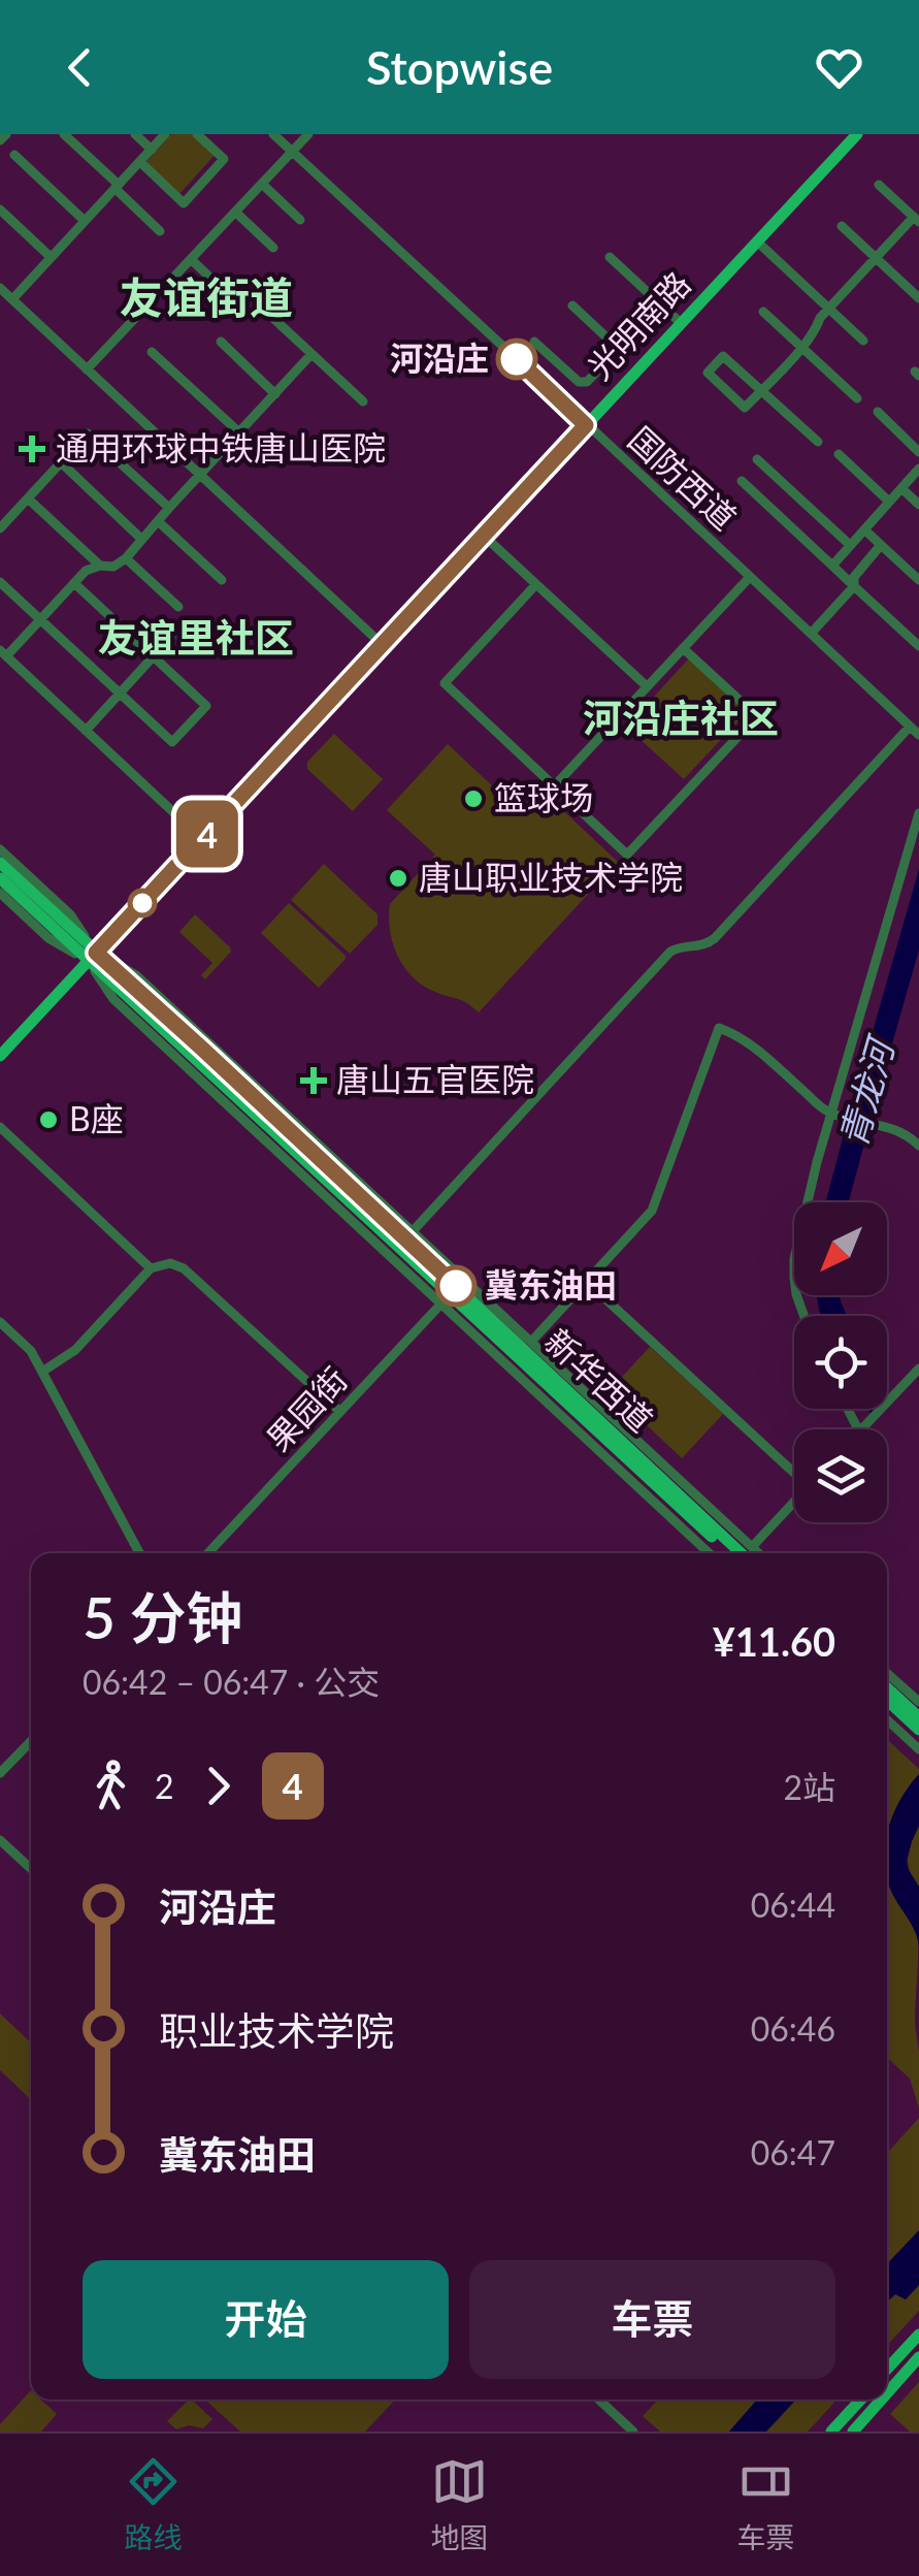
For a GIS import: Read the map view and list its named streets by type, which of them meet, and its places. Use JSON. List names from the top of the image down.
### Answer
{
  "streets": {
    "main road": ["光明南路", "新华西道"],
    "street": ["国防西道", "果园街"]
  },
  "crossings": [
    ["光明南路", "国防西道"],
    ["光明南路", "新华西道"],
    ["新华西道", "果园街"]
  ],
  "districts": ["友谊街道", "友谊里社区", "河沿庄社区"],
  "water": ["青龙河"],
  "places": {
    "other": [
      "河沿庄",
      "篮球场",
      "唐山职业技术学院",
      "B座",
      "冀东油田"
    ],
    "health": ["通用环球中铁唐山医院", "唐山五官医院"]
  },
  "lines": ["bus line 4"],
  "north": "bottom left",
  "page": {
    "header": "Stopwise",
    "on_map": "4",
    "heading": ["5 分钟", "06:42 – 06:47 · 公交", "¥11.60"],
    "legs": ["2", "4", "2站"],
    "list": [
      {
        "name": "河沿庄",
        "value": "06:44"
      },
      {
        "name": "职业技术学院",
        "value": "06:46"
      },
      {
        "name": "冀东油田",
        "value": "06:47"
      }
    ],
    "buttons": ["开始", "车票"],
    "tabs": ["路线", "地图", "车票"]
  }
}
